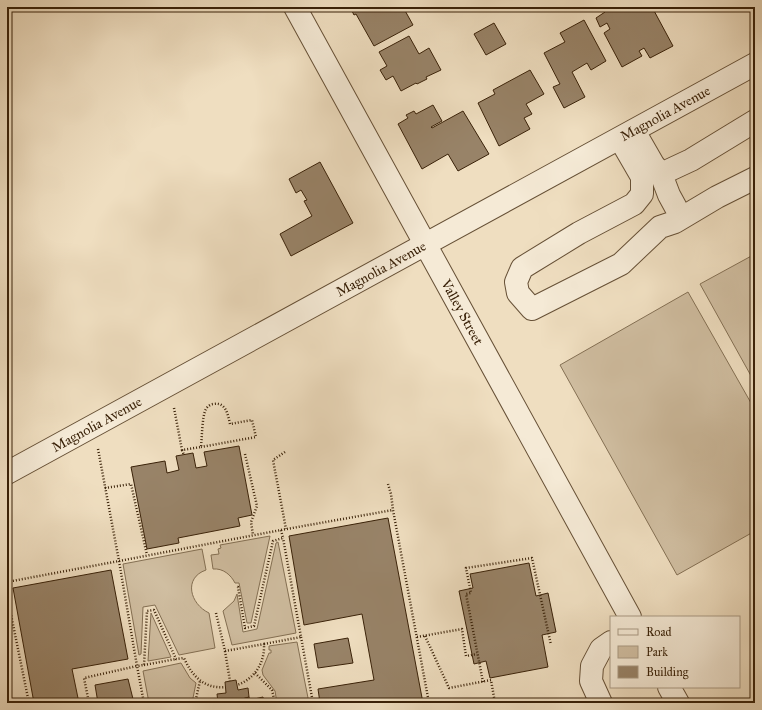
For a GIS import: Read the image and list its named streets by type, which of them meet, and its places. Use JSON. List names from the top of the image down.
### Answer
{
  "streets": {
    "street": ["Magnolia Avenue", "Valley Street"]
  },
  "crossings": [
    ["Magnolia Avenue", "Valley Street"]
  ],
  "legend": ["Road", "Park", "Building"]
}
